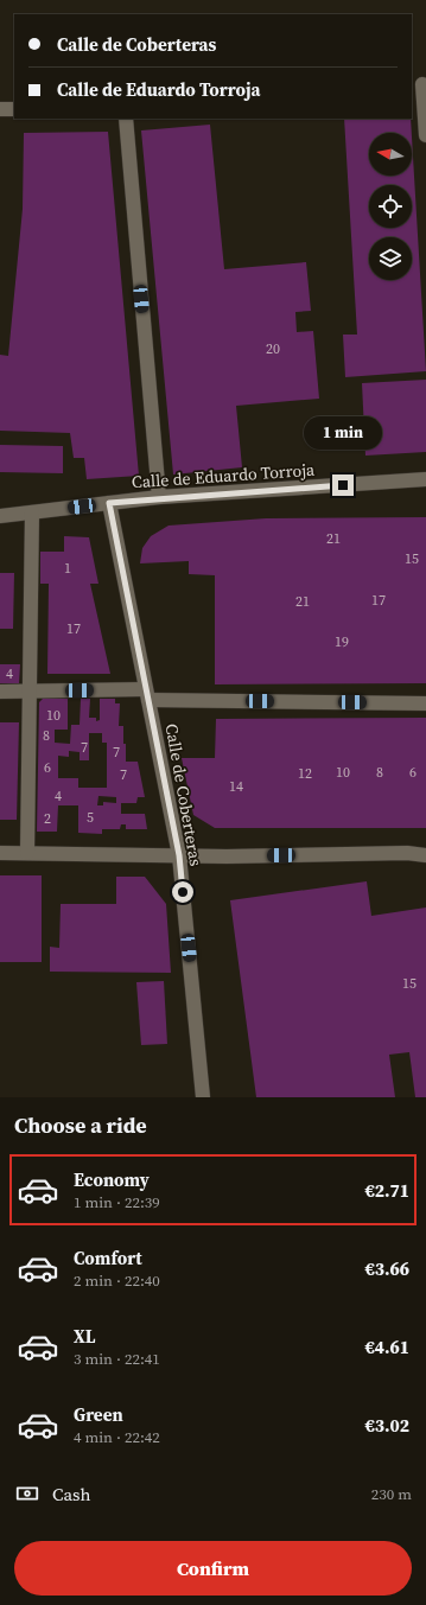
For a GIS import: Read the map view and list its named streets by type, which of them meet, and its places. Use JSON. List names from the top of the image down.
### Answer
{
  "streets": {
    "street": ["Calle de Eduardo Torroja", "Calle de Coberteras"]
  },
  "crossings": [
    ["Calle de Eduardo Torroja", "Calle de Coberteras"]
  ],
  "house_numbers": [
    "20",
    "21",
    "15",
    "1",
    "17",
    "21",
    "17",
    "19",
    "4",
    "10",
    "8",
    "7",
    "7",
    "6",
    "10",
    "8",
    "6",
    "12",
    "7",
    "14",
    "4",
    "5",
    "2",
    "15"
  ],
  "north": "left",
  "page": {
    "banner": ["Calle de Coberteras", "Calle de Eduardo Torroja"],
    "bubble": "1 min",
    "heading": "Choose a ride",
    "list": [
      {
        "name": "Economy",
        "note": "1 min · 22:39",
        "value": "€2.71"
      },
      {
        "name": "Comfort",
        "note": "2 min · 22:40",
        "value": "€3.66"
      },
      {
        "name": "XL",
        "note": "3 min · 22:41",
        "value": "€4.61"
      },
      {
        "name": "Green",
        "note": "4 min · 22:42",
        "value": "€3.02"
      }
    ],
    "pay": ["Cash", "230 m"],
    "buttons": "Confirm"
  }
}
